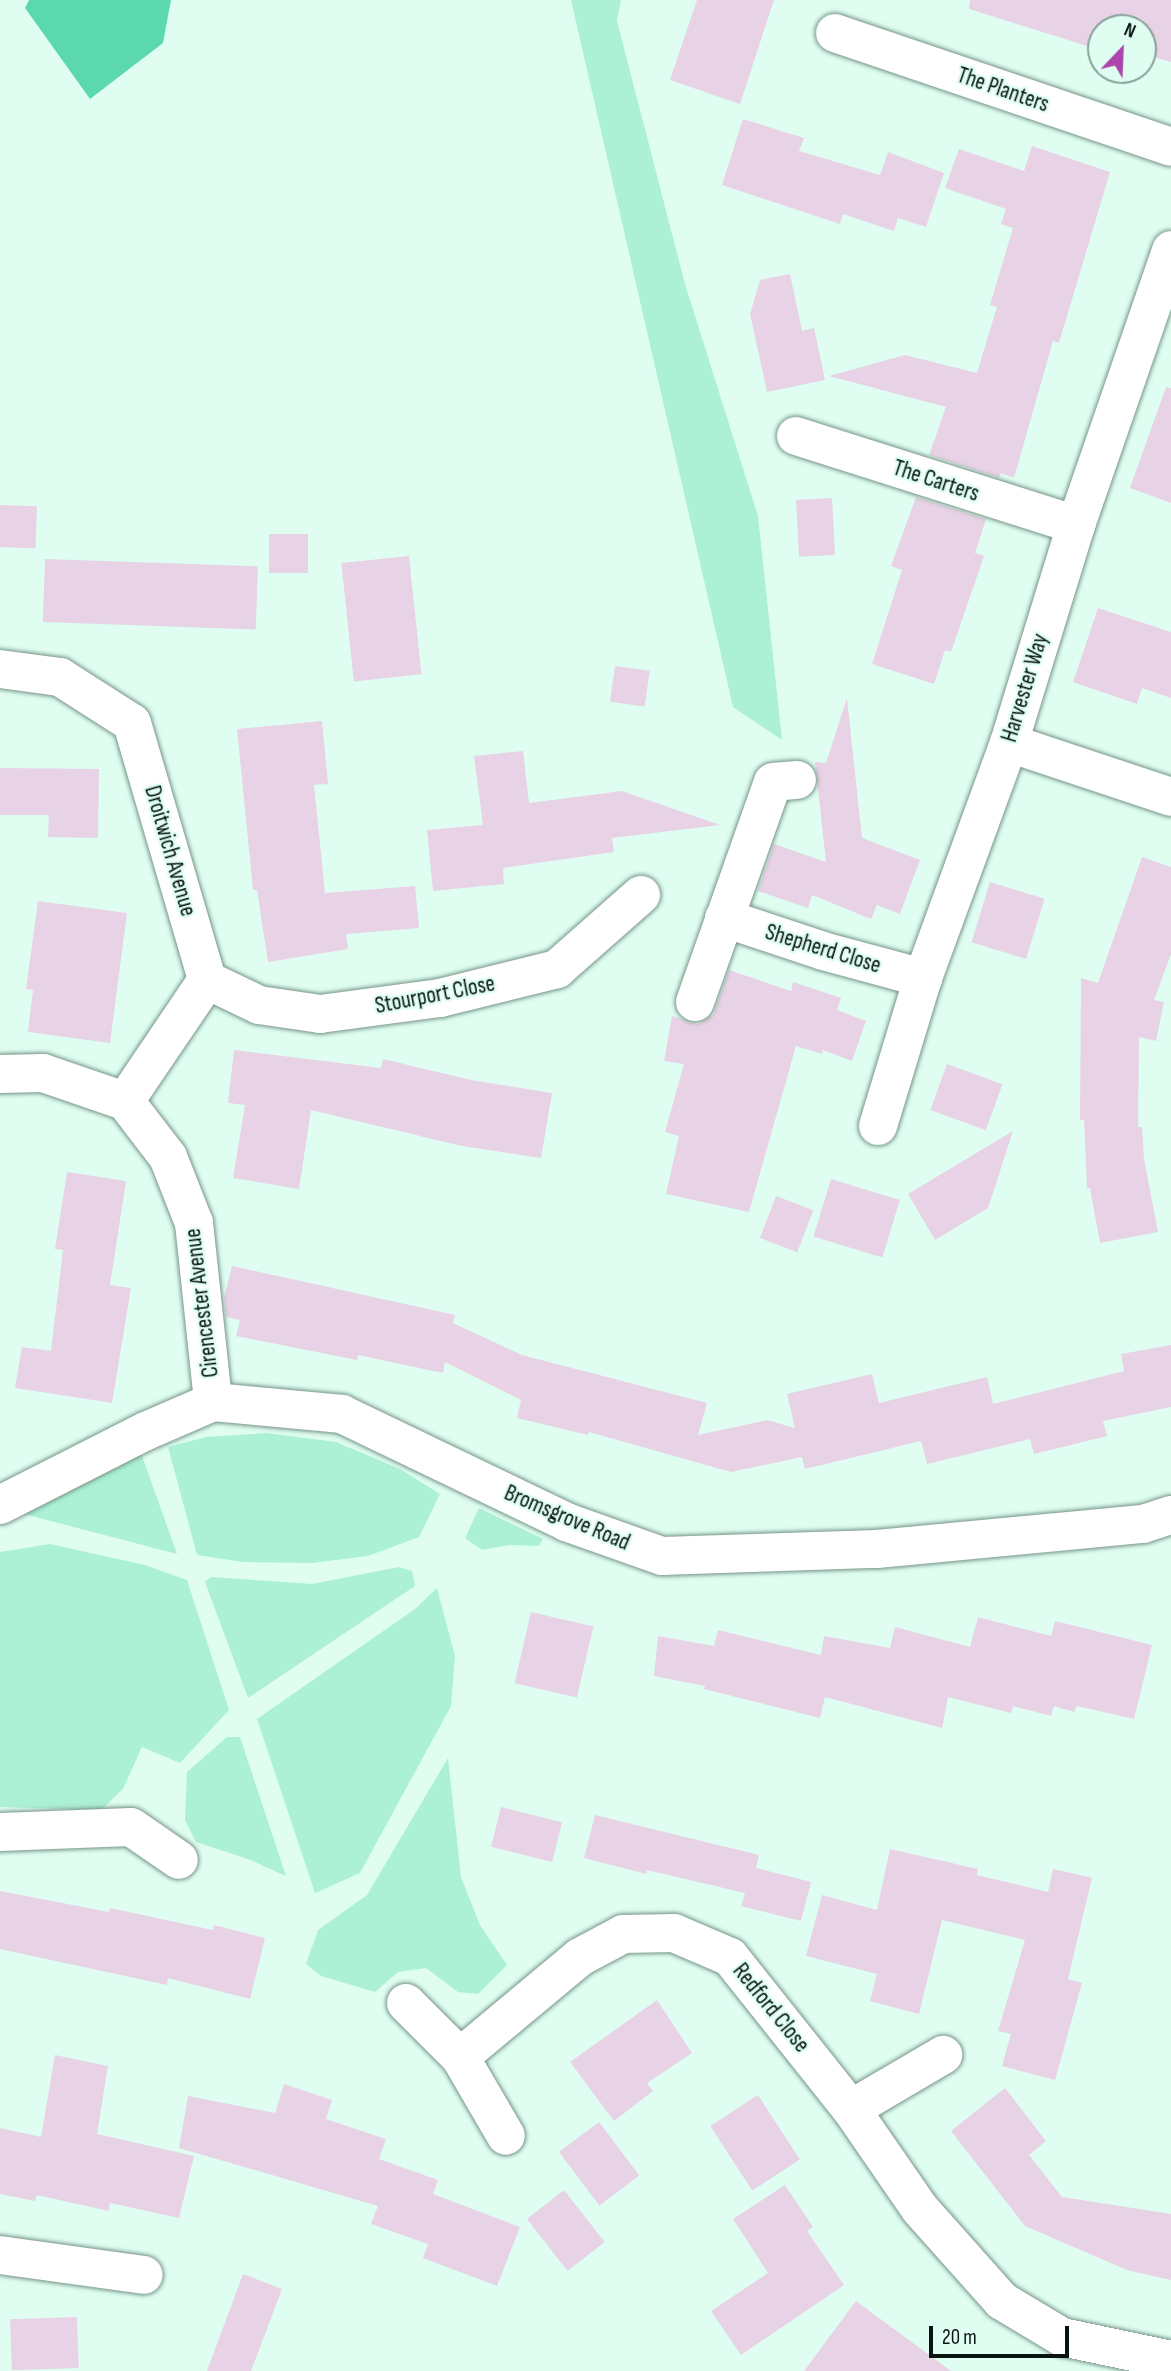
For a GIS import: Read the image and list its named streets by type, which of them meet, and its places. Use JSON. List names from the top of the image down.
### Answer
{
  "streets": {
    "street": [
      "The Planters",
      "The Carters",
      "Harvester Way",
      "Droitwich Avenue",
      "Shepherd Close",
      "Stourport Close",
      "Cirencester Avenue",
      "Bromsgrove Road",
      "Redford Close"
    ]
  },
  "crossings": [
    ["The Carters", "Harvester Way"],
    ["Harvester Way", "Shepherd Close"],
    ["Droitwich Avenue", "Stourport Close"],
    ["Cirencester Avenue", "Bromsgrove Road"]
  ],
  "scale_bar": "20 m",
  "north": "top right"
}
